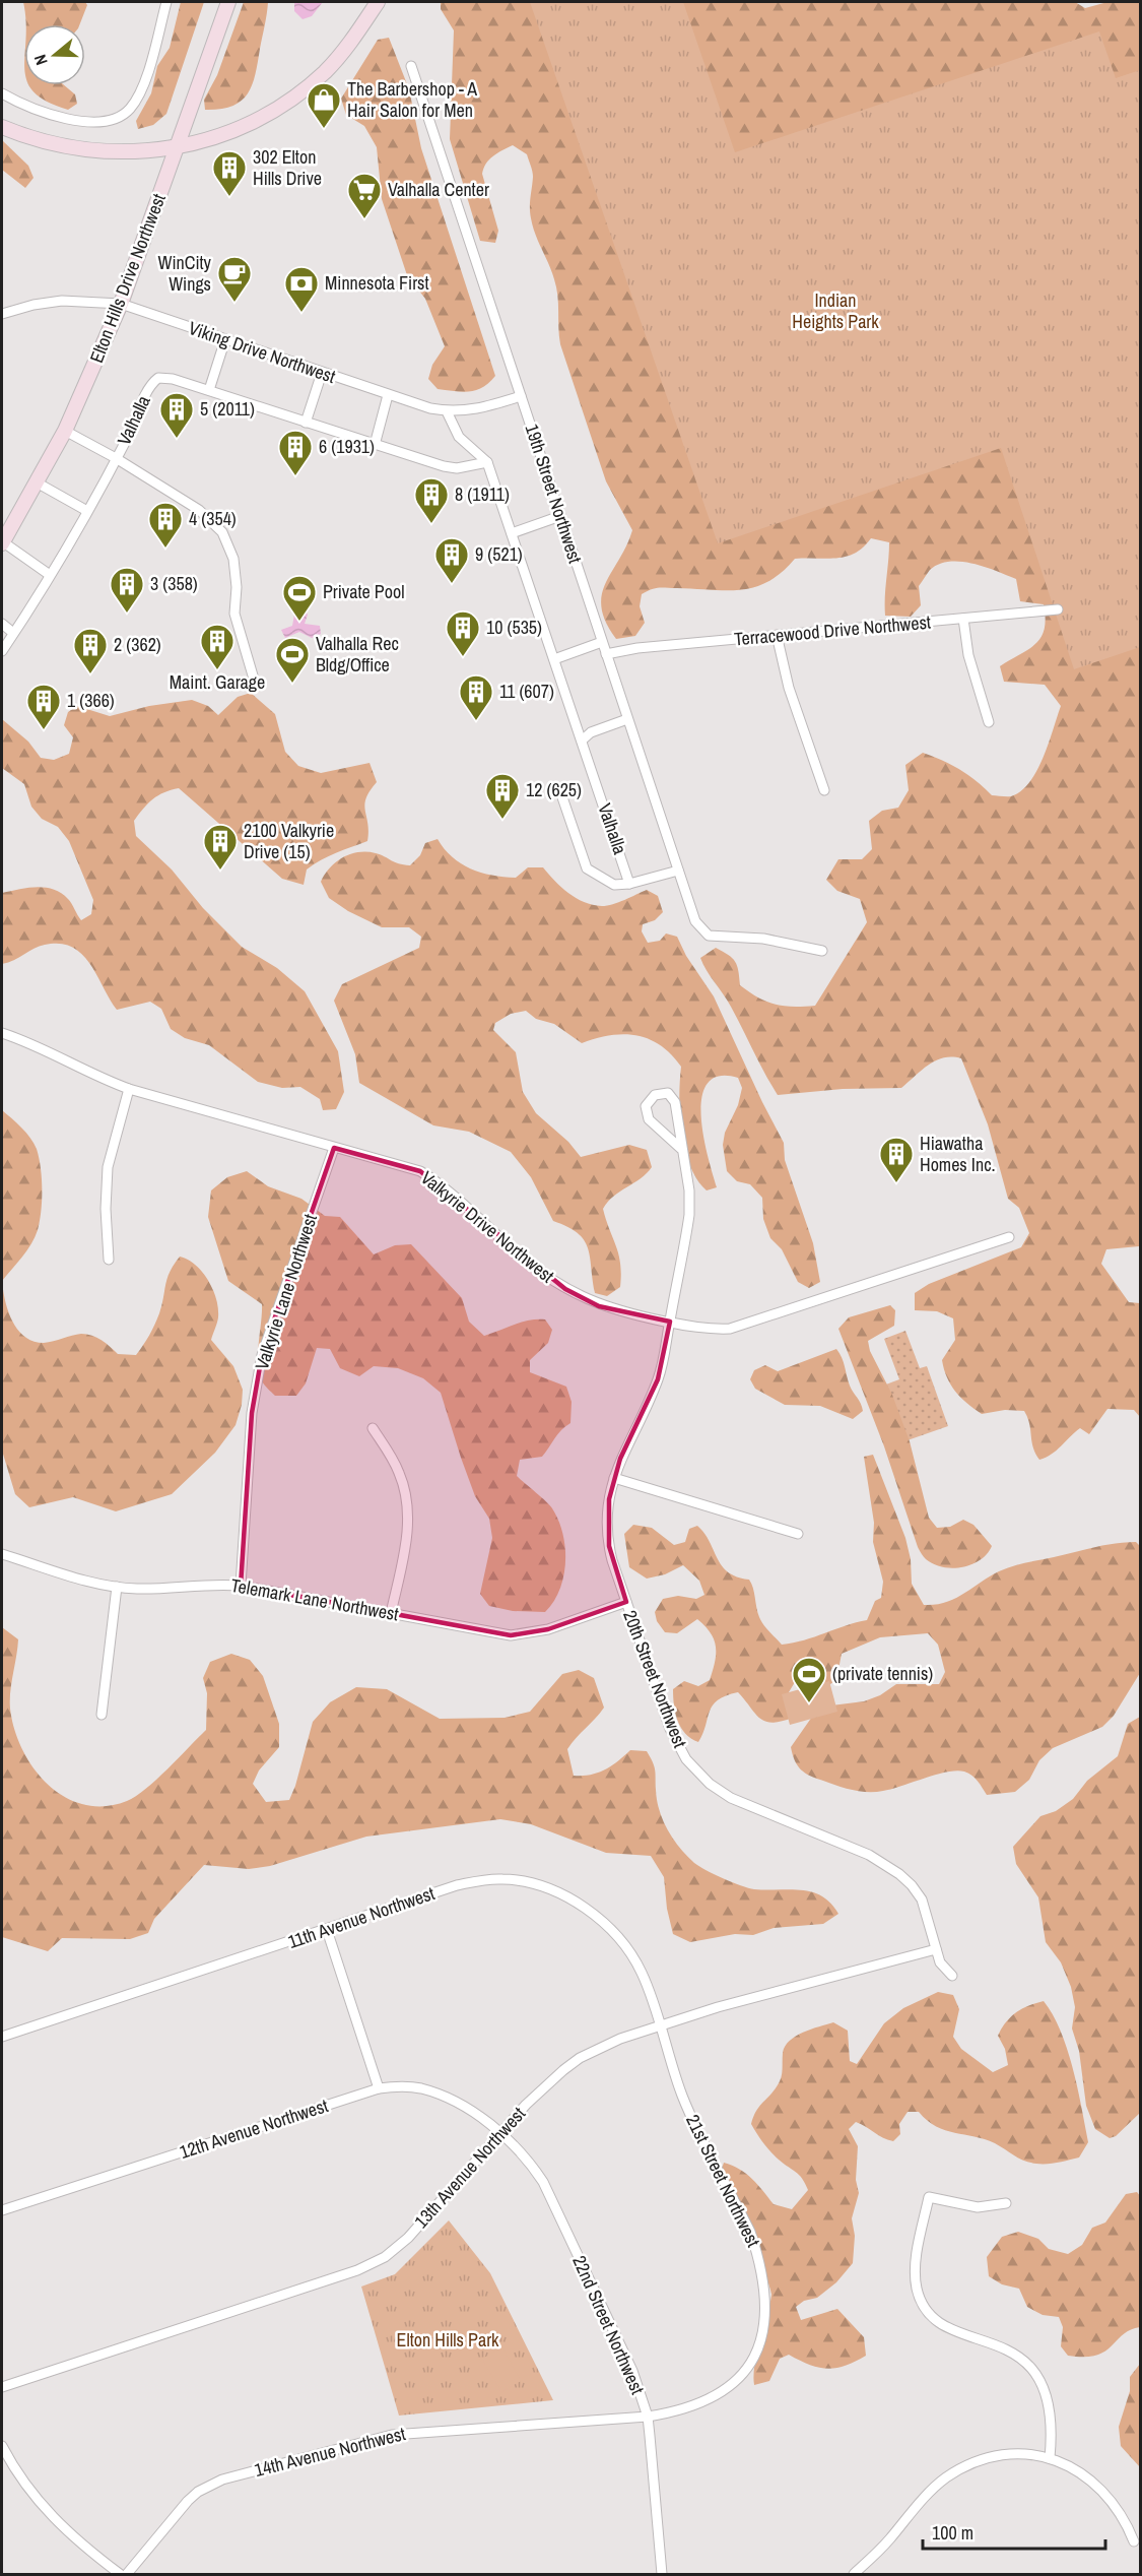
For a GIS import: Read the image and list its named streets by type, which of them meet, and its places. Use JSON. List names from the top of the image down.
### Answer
{
  "streets": {
    "main road": ["Elton Hills Drive Northwest"],
    "street": [
      "Viking Drive Northwest",
      "Valhalla",
      "19th Street Northwest",
      "Terracewood Drive Northwest",
      "Valkyrie Drive Northwest",
      "Valkyrie Lane Northwest",
      "Telemark Lane Northwest",
      "20th Street Northwest",
      "11th Avenue Northwest",
      "12th Avenue Northwest",
      "13th Avenue Northwest",
      "21st Street Northwest",
      "22nd Street Northwest",
      "14th Avenue Northwest"
    ]
  },
  "crossings": [
    ["Elton Hills Drive Northwest", "Viking Drive Northwest"],
    ["Viking Drive Northwest", "19th Street Northwest"],
    ["Valhalla", "19th Street Northwest"],
    ["19th Street Northwest", "Terracewood Drive Northwest"],
    ["Valkyrie Drive Northwest", "Valkyrie Lane Northwest"],
    ["Valkyrie Drive Northwest", "20th Street Northwest"],
    ["Valkyrie Lane Northwest", "Telemark Lane Northwest"],
    ["Telemark Lane Northwest", "20th Street Northwest"],
    ["20th Street Northwest", "13th Avenue Northwest"],
    ["11th Avenue Northwest", "13th Avenue Northwest"],
    ["11th Avenue Northwest", "21st Street Northwest"],
    ["12th Avenue Northwest", "13th Avenue Northwest"],
    ["12th Avenue Northwest", "22nd Street Northwest"],
    ["13th Avenue Northwest", "21st Street Northwest"],
    ["13th Avenue Northwest", "22nd Street Northwest"],
    ["21st Street Northwest", "22nd Street Northwest"],
    ["21st Street Northwest", "14th Avenue Northwest"],
    ["22nd Street Northwest", "14th Avenue Northwest"]
  ],
  "parks": ["Indian Heights Park", "Elton Hills Park"],
  "places": {
    "shop": ["The Barbershop - A Hair Salon for Men"],
    "building": [
      "302 Elton Hills Drive",
      "5 (2011)",
      "6 (1931)",
      "8 (1911)",
      "4 (354)",
      "9 (521)",
      "3 (358)",
      "10 (535)",
      "Maint. Garage",
      "2 (362)",
      "11 (607)",
      "1 (366)",
      "12 (625)",
      "2100 Valkyrie Drive (15)",
      "Hiawatha Homes Inc."
    ],
    "supermarket": ["Valhalla Center"],
    "cafe": ["WinCity Wings"],
    "bank": ["Minnesota First"],
    "sports": ["Private Pool", "Valhalla Rec Bldg/Office", "(private tennis)"]
  },
  "scale_bar": "100 m",
  "north": "left"
}
